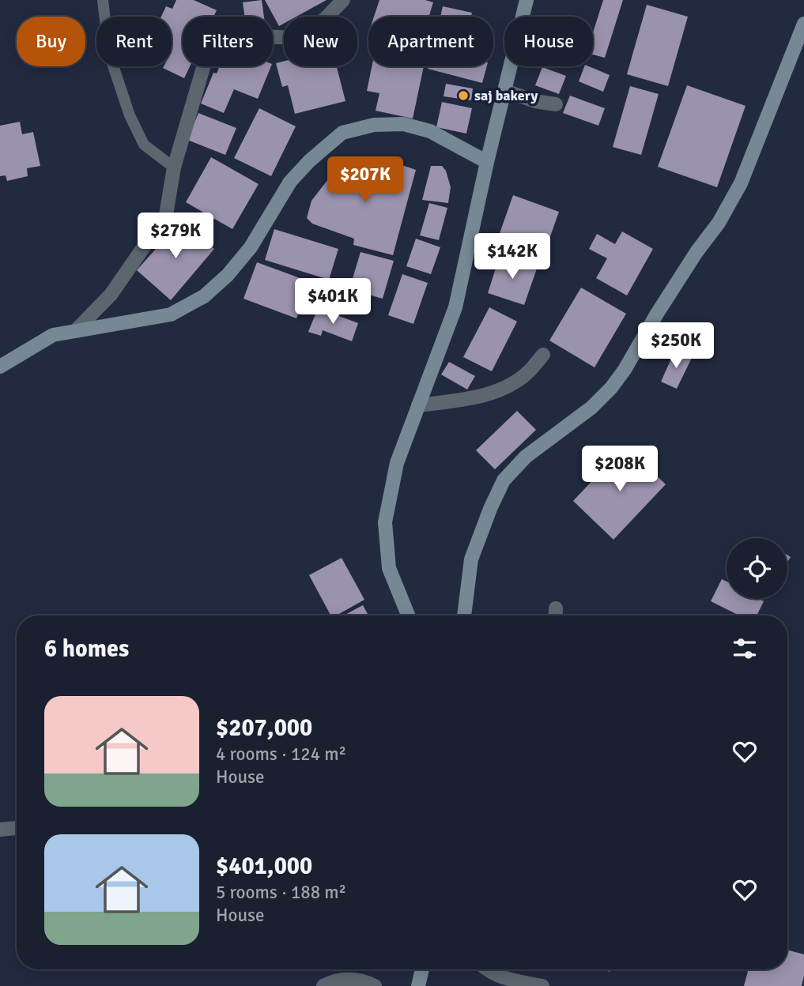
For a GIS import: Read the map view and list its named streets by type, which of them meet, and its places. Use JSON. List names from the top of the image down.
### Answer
{
  "places": ["saj bakery"],
  "page": {
    "chip": [
      "Buy",
      "Rent",
      "Filters",
      "New",
      "Apartment",
      "House"
    ],
    "price": [
      "$207K",
      "$279K",
      "$142K",
      "$401K",
      "$250K",
      "$208K"
    ],
    "heading": "6 homes",
    "list": [
      {
        "name": "$207,000",
        "note": "4 rooms · 124 m² · House"
      },
      {
        "name": "$401,000",
        "note": "5 rooms · 188 m² · House"
      }
    ]
  }
}
